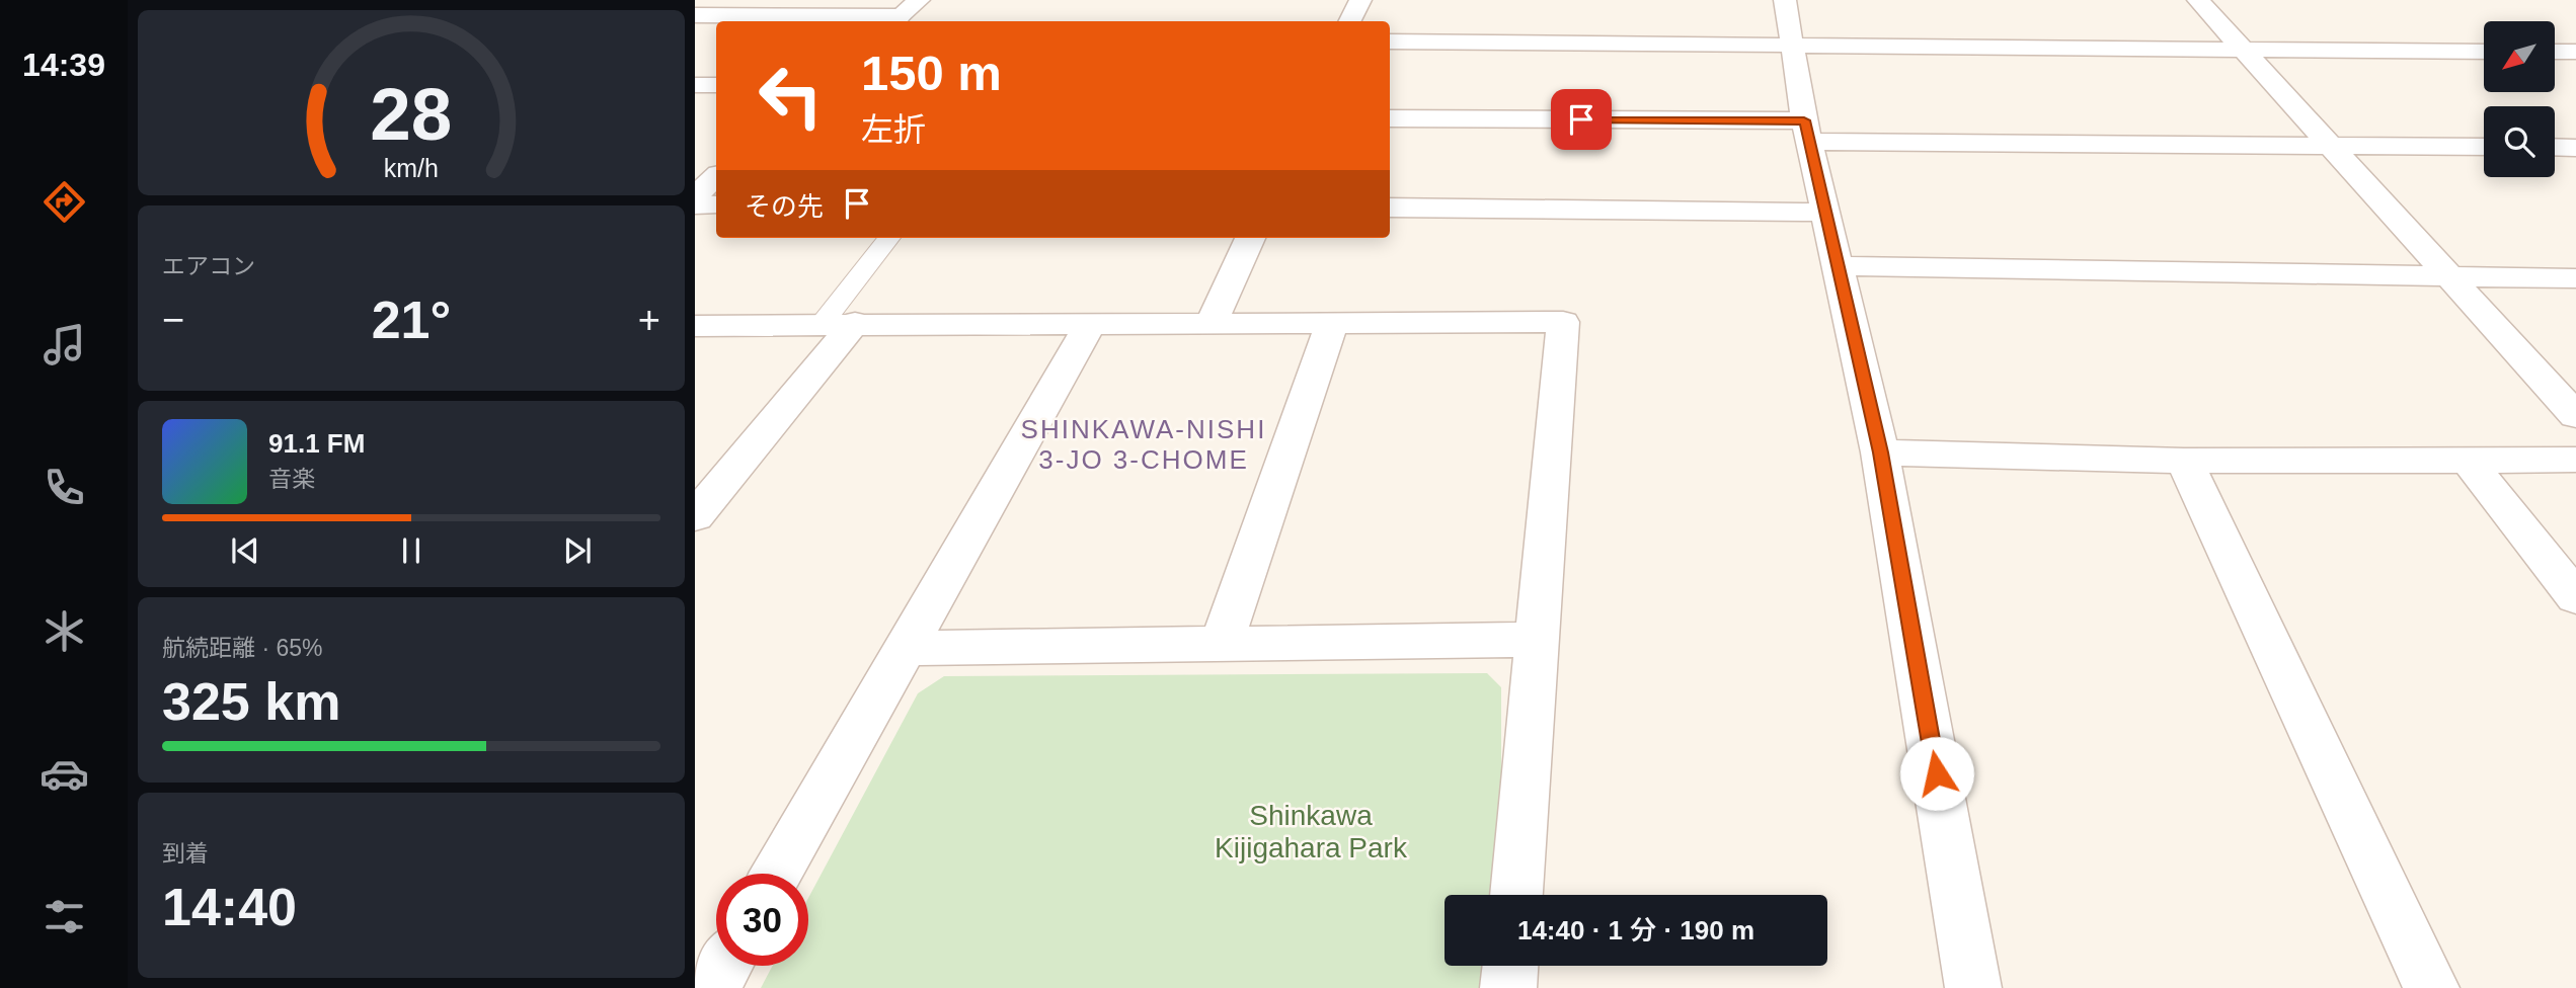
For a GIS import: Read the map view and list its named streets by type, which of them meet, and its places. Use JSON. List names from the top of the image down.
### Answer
{
  "districts": ["SHINKAWA-NISHI 3-JO 3-CHOME"],
  "parks": ["Shinkawa Kijigahara Park"],
  "north": "bottom left",
  "page": {
    "tabs": "14:39",
    "turn": ["150 m", "左折"],
    "then": "その先",
    "tile": [
      "エアコン",
      ["航続距離 · 65%", "325 km"],
      ["到着", "14:40"]
    ],
    "heat": ["−", "21°", "+"],
    "song": ["91.1 FM", "音楽"],
    "limit": "30",
    "trip": "14:40 · 1 分 · 190 m",
    "gauge": ["28", "km/h"]
  }
}
